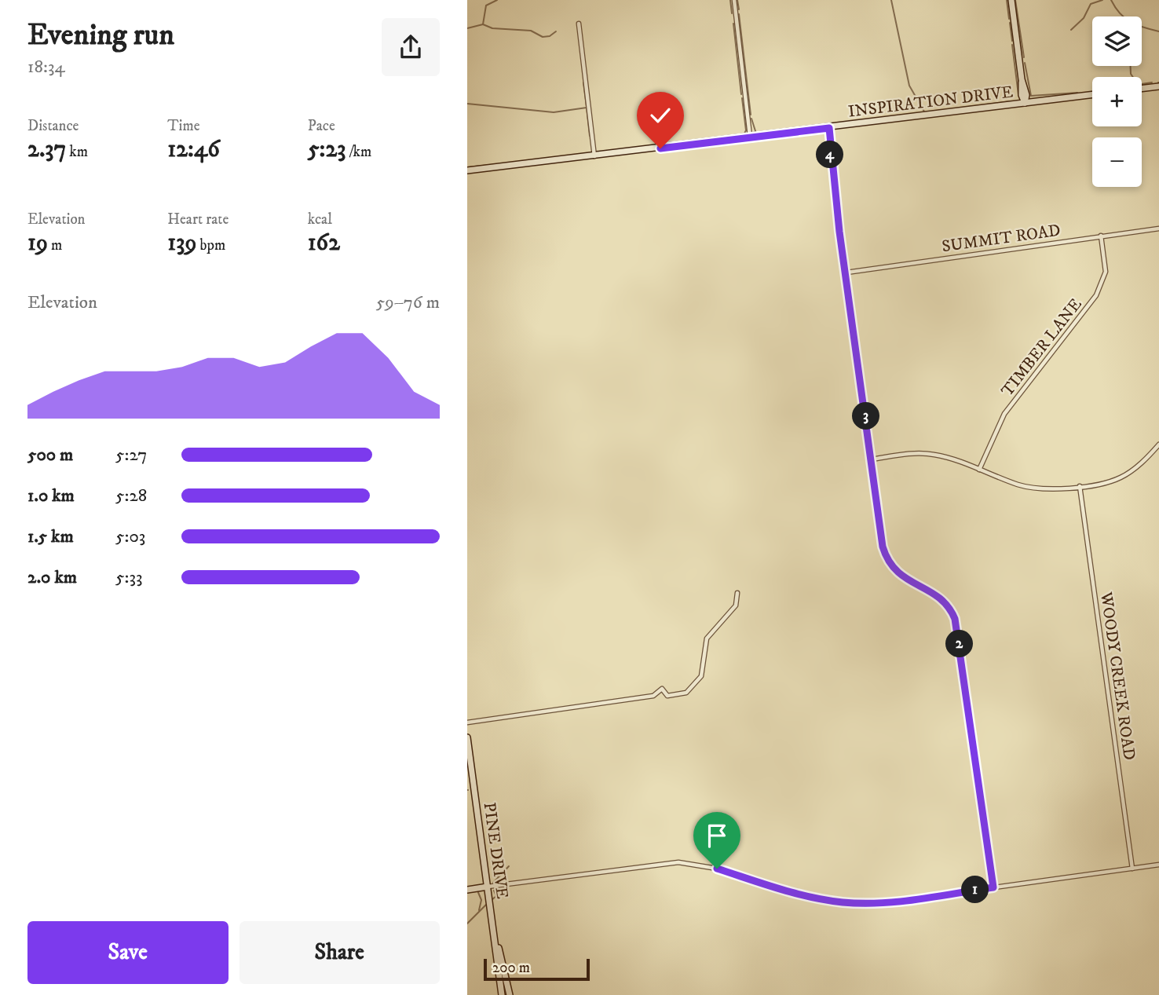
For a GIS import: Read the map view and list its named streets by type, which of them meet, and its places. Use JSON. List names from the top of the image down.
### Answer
{
  "streets": {
    "main road": ["INSPIRATION DRIVE", "PINE DRIVE"],
    "street": ["SUMMIT ROAD", "TIMBER LANE", "WOODY CREEK ROAD"]
  },
  "crossings": [
    ["SUMMIT ROAD", "TIMBER LANE"]
  ],
  "scale_bar": "200 m",
  "page": {
    "heading": ["Evening run", "18:34"],
    "map_buttons": ["+", "−"],
    "stats": [
      ["Distance", "2.37 km"],
      ["Time", "12:46"],
      ["Pace", "5:23 /km"],
      ["Elevation", "19 m"],
      ["Heart rate", "139 bpm"],
      ["kcal", "162"]
    ],
    "pins": [
      "4",
      "3",
      "2",
      "1"
    ],
    "chart": ["Elevation", "59–76 m"],
    "list": [
      {
        "name": "500 m",
        "note": "5:27"
      },
      {
        "name": "1.0 km",
        "note": "5:28"
      },
      {
        "name": "1.5 km",
        "note": "5:03"
      },
      {
        "name": "2.0 km",
        "note": "5:33"
      }
    ],
    "buttons": ["Save", "Share"],
    "scale": "200 m"
  }
}
